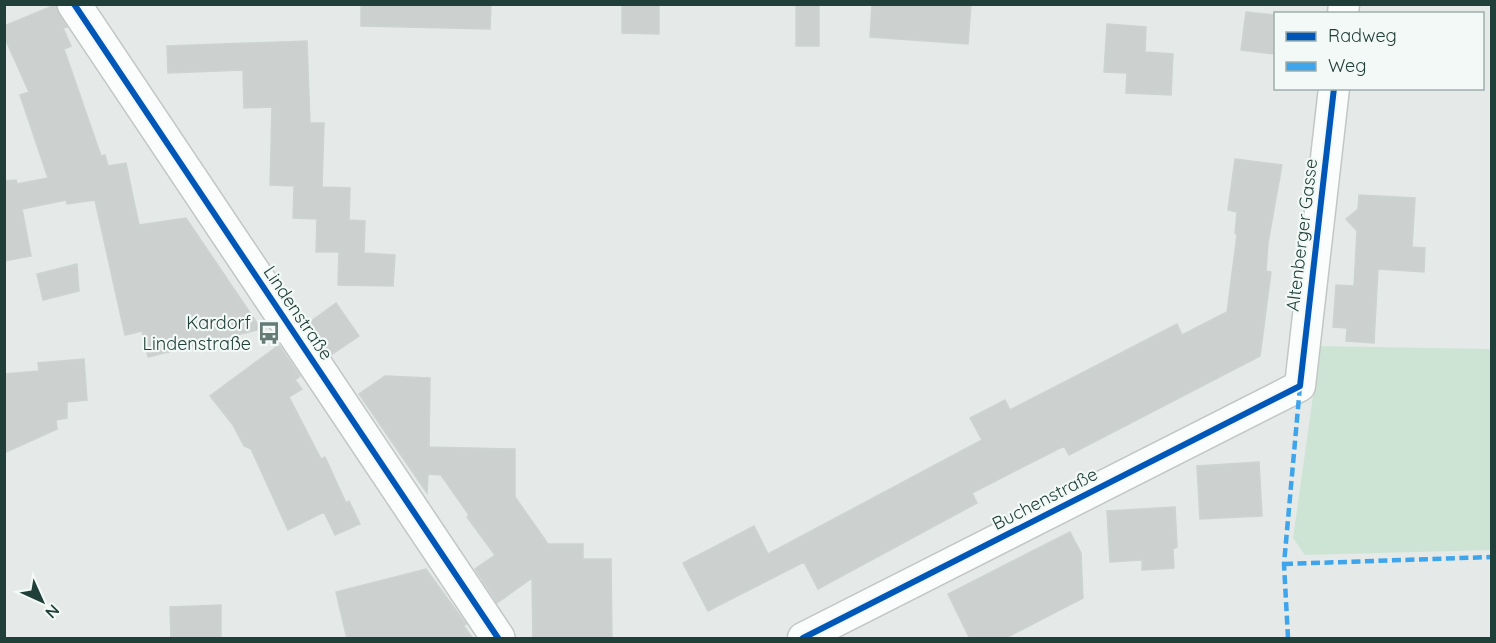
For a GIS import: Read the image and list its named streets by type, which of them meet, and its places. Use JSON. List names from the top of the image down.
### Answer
{
  "streets": {
    "street": ["Altenberger Gasse", "Lindenstraße", "Buchenstraße"]
  },
  "crossings": [
    ["Altenberger Gasse", "Buchenstraße"]
  ],
  "places": {
    "bus stop": ["Kardorf Lindenstraße"]
  },
  "legend": ["Radweg", "Weg"],
  "north": "bottom right"
}
